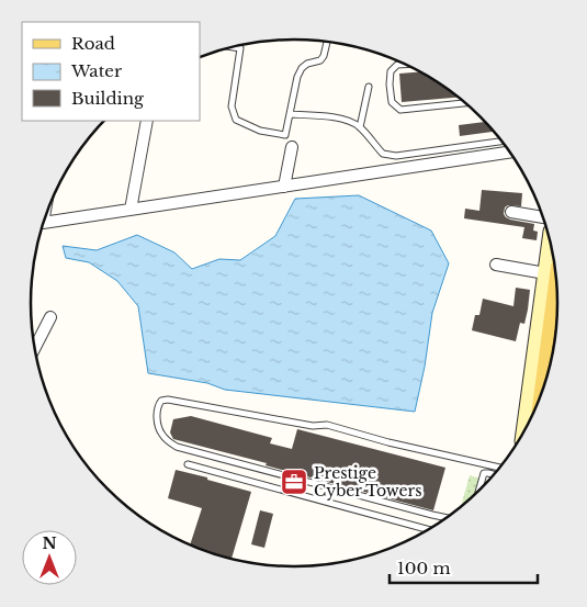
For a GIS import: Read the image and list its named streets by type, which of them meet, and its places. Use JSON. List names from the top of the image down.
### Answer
{
  "places": {
    "office": ["Prestige Cyber Towers"]
  },
  "legend": ["Road", "Water", "Building"],
  "scale_bar": "100 m",
  "north": "top"
}
